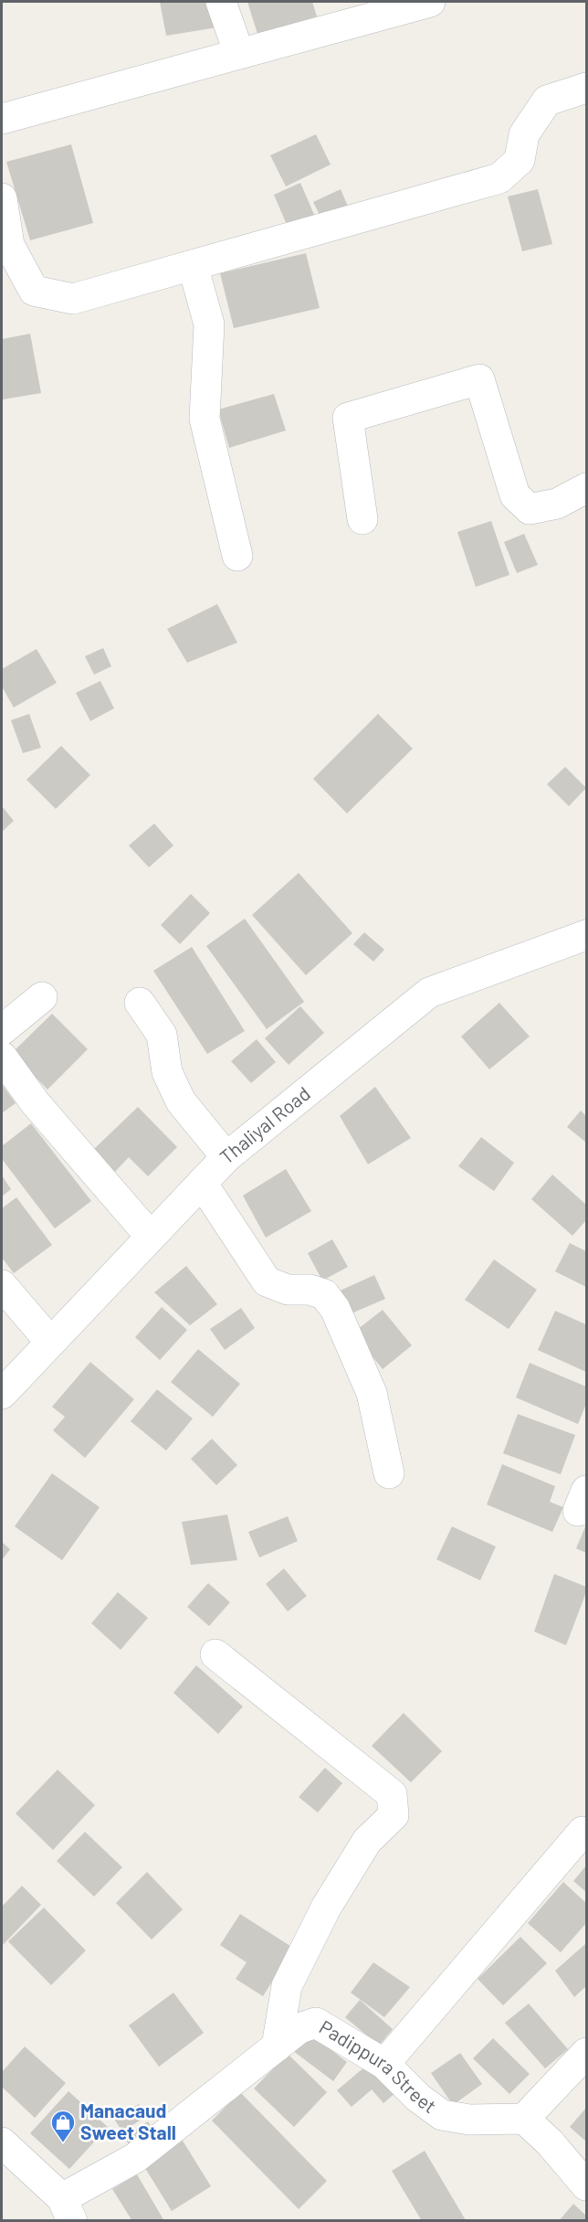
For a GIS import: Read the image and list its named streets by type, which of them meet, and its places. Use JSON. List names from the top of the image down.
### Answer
{
  "streets": {
    "street": ["Thaliyal Road", "Padippura Street"]
  },
  "places": {
    "shop": ["Manacaud Sweet Stall"]
  }
}
